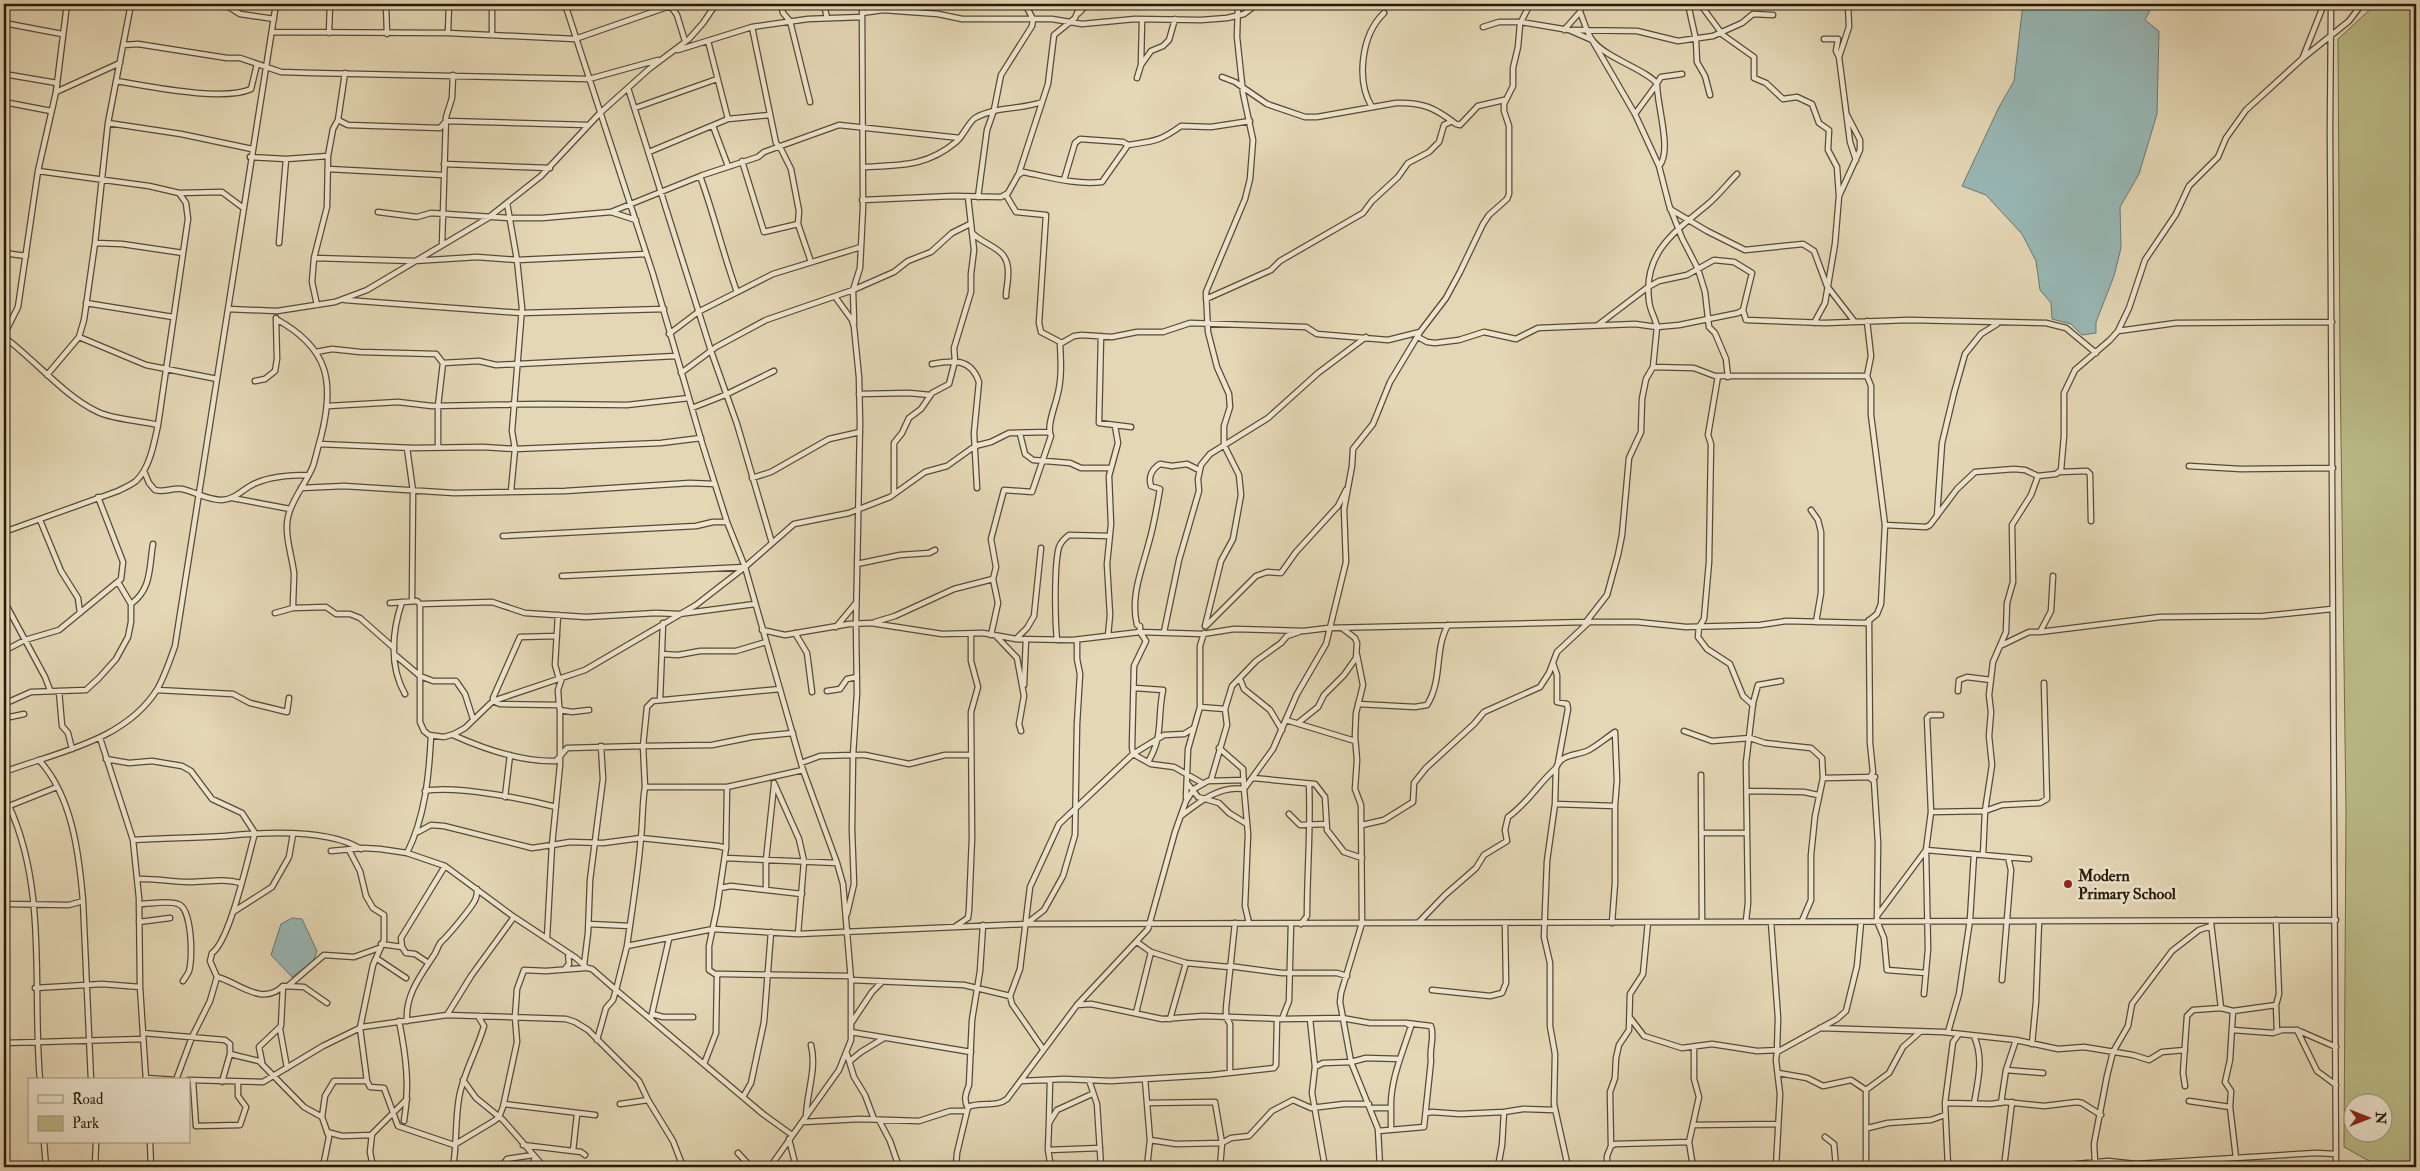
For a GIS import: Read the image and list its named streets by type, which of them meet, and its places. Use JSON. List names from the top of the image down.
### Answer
{
  "places": ["Modern Primary School"],
  "legend": ["Road", "Park"],
  "north": "right"
}
